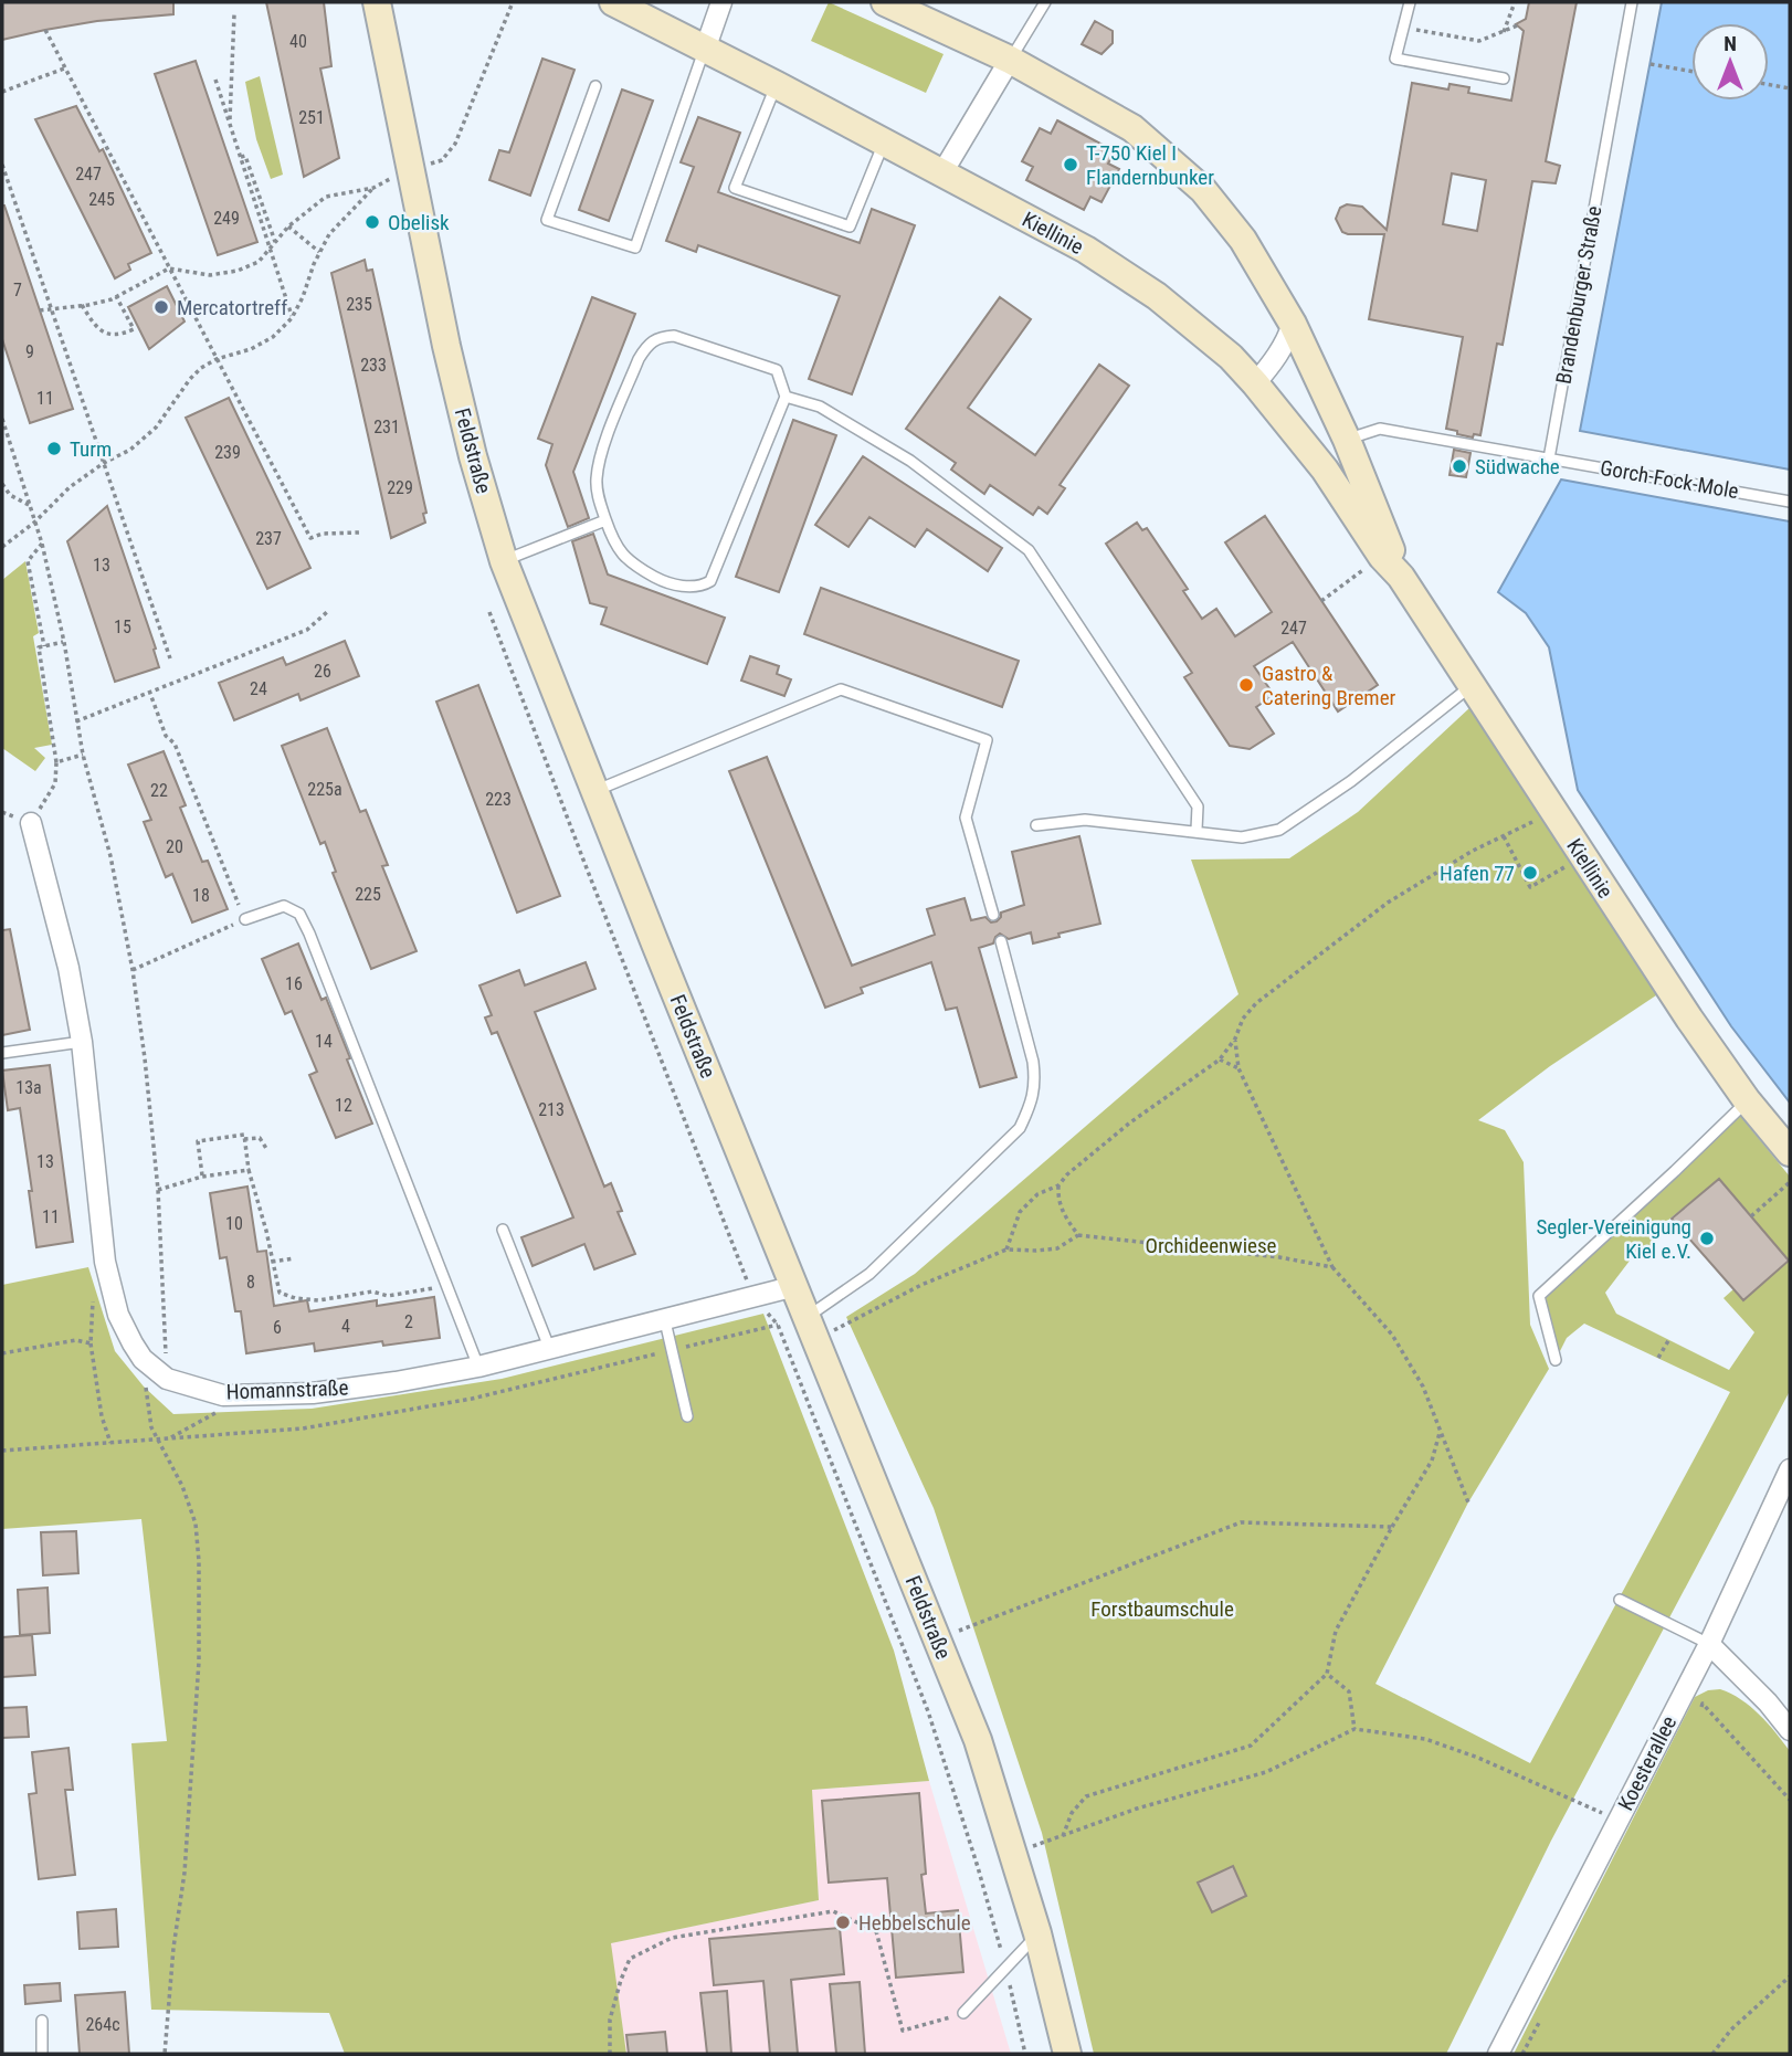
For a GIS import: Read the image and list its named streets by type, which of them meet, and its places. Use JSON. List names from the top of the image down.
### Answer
{
  "streets": {
    "street": [
      "Kiellinie",
      "Feldstraße",
      "Homannstraße",
      "Koesterallee"
    ],
    "lane": ["Brandenburger Straße", "Gorch-Fock-Mole"]
  },
  "crossings": [
    ["Brandenburger Straße", "Gorch-Fock-Mole"],
    ["Feldstraße", "Homannstraße"]
  ],
  "parks": ["Orchideenwiese", "Forstbaumschule"],
  "places": [
    "T-750 Kiel I Flandernbunker",
    "Obelisk",
    "Mercatortreff",
    "Turm",
    "Südwache",
    "Gastro & Catering Bremer",
    "Hafen 77",
    "Segler-Vereinigung Kiel e.V.",
    "Hebbelschule"
  ],
  "house_numbers": [
    "40",
    "251",
    "247",
    "245",
    "249",
    "7",
    "235",
    "9",
    "233",
    "11",
    "231",
    "239",
    "229",
    "237",
    "13",
    "15",
    "247",
    "26",
    "24",
    "225a",
    "22",
    "223",
    "20",
    "225",
    "18",
    "16",
    "14",
    "13a",
    "12",
    "213",
    "13",
    "11",
    "10",
    "8",
    "2",
    "4",
    "6",
    "264c"
  ],
  "north": "top"
}
